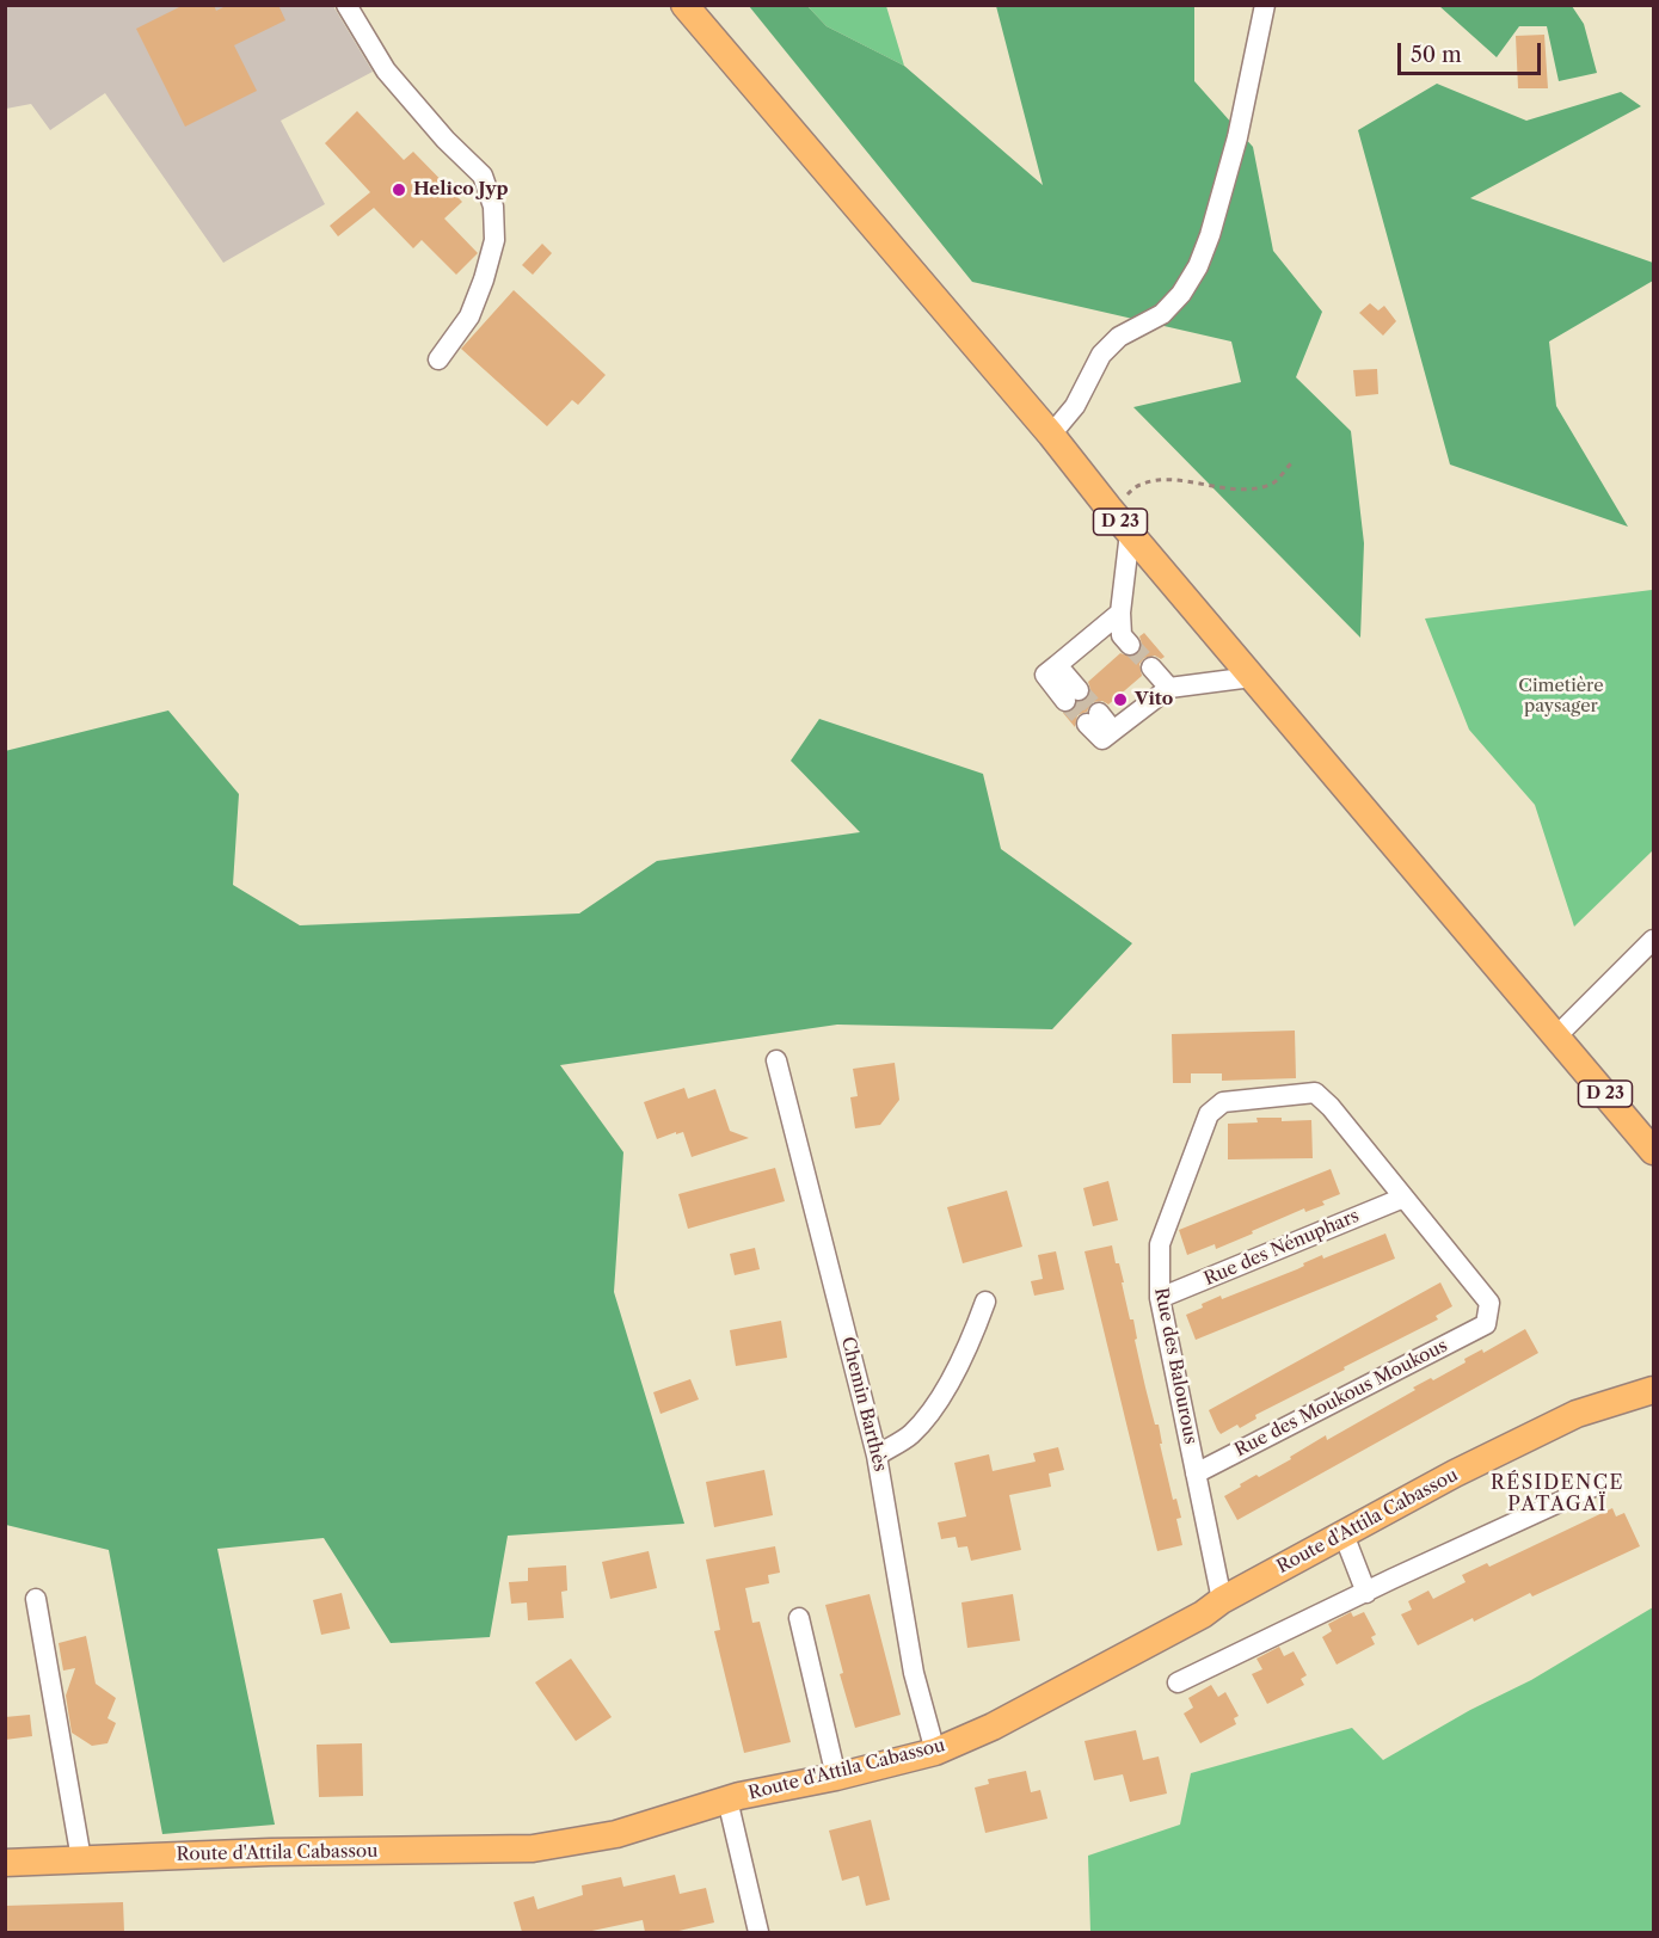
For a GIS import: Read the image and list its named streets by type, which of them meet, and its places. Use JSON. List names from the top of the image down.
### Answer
{
  "streets": {
    "main road": ["D 23", "Route d'Attila Cabassou"],
    "street": [
      "Rue des Nénuphars",
      "Rue des Balourous",
      "Rue des Moukous Moukous",
      "Chemin Barthès"
    ]
  },
  "crossings": [
    ["Rue des Nénuphars", "Rue des Balourous"],
    ["Rue des Balourous", "Rue des Moukous Moukous"],
    ["Rue des Balourous", "Route d'Attila Cabassou"],
    ["Chemin Barthès", "Route d'Attila Cabassou"]
  ],
  "districts": ["RÉSIDENCE PATAGAÏ"],
  "parks": ["Cimetière paysager"],
  "places": ["Helico Jyp", "Vito"],
  "scale_bar": "50 m"
}
